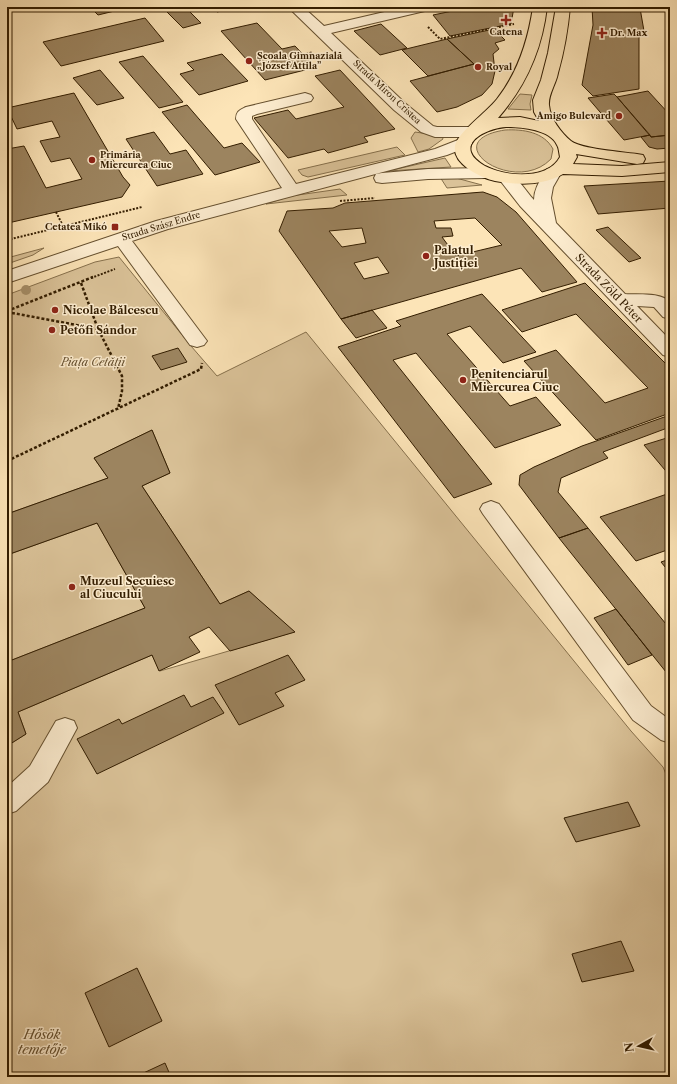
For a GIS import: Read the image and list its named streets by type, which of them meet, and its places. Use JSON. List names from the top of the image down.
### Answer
{
  "streets": {
    "street": ["Strada Miron Cristea", "Strada Szász Endre", "Strada Zöld Péter"]
  },
  "crossings": [
    ["Strada Miron Cristea", "Strada Szász Endre"]
  ],
  "parks": ["Piața Cetății", "Hősök temetője"],
  "places": {
    "health": ["Catena", "Dr. Max"],
    "other": [
      "Școala Gimnazială „József Attila”",
      "Royal",
      "Amigo Bulevard",
      "Primăria Miercurea Ciuc",
      "Palatul Justiției",
      "Nicolae Bălcescu",
      "Petőfi Sándor",
      "Penitenciarul Miercurea Ciuc",
      "Muzeul Secuiesc al Ciucului"
    ],
    "transit": ["Cetatea Mikó"]
  },
  "north": "left"
}
